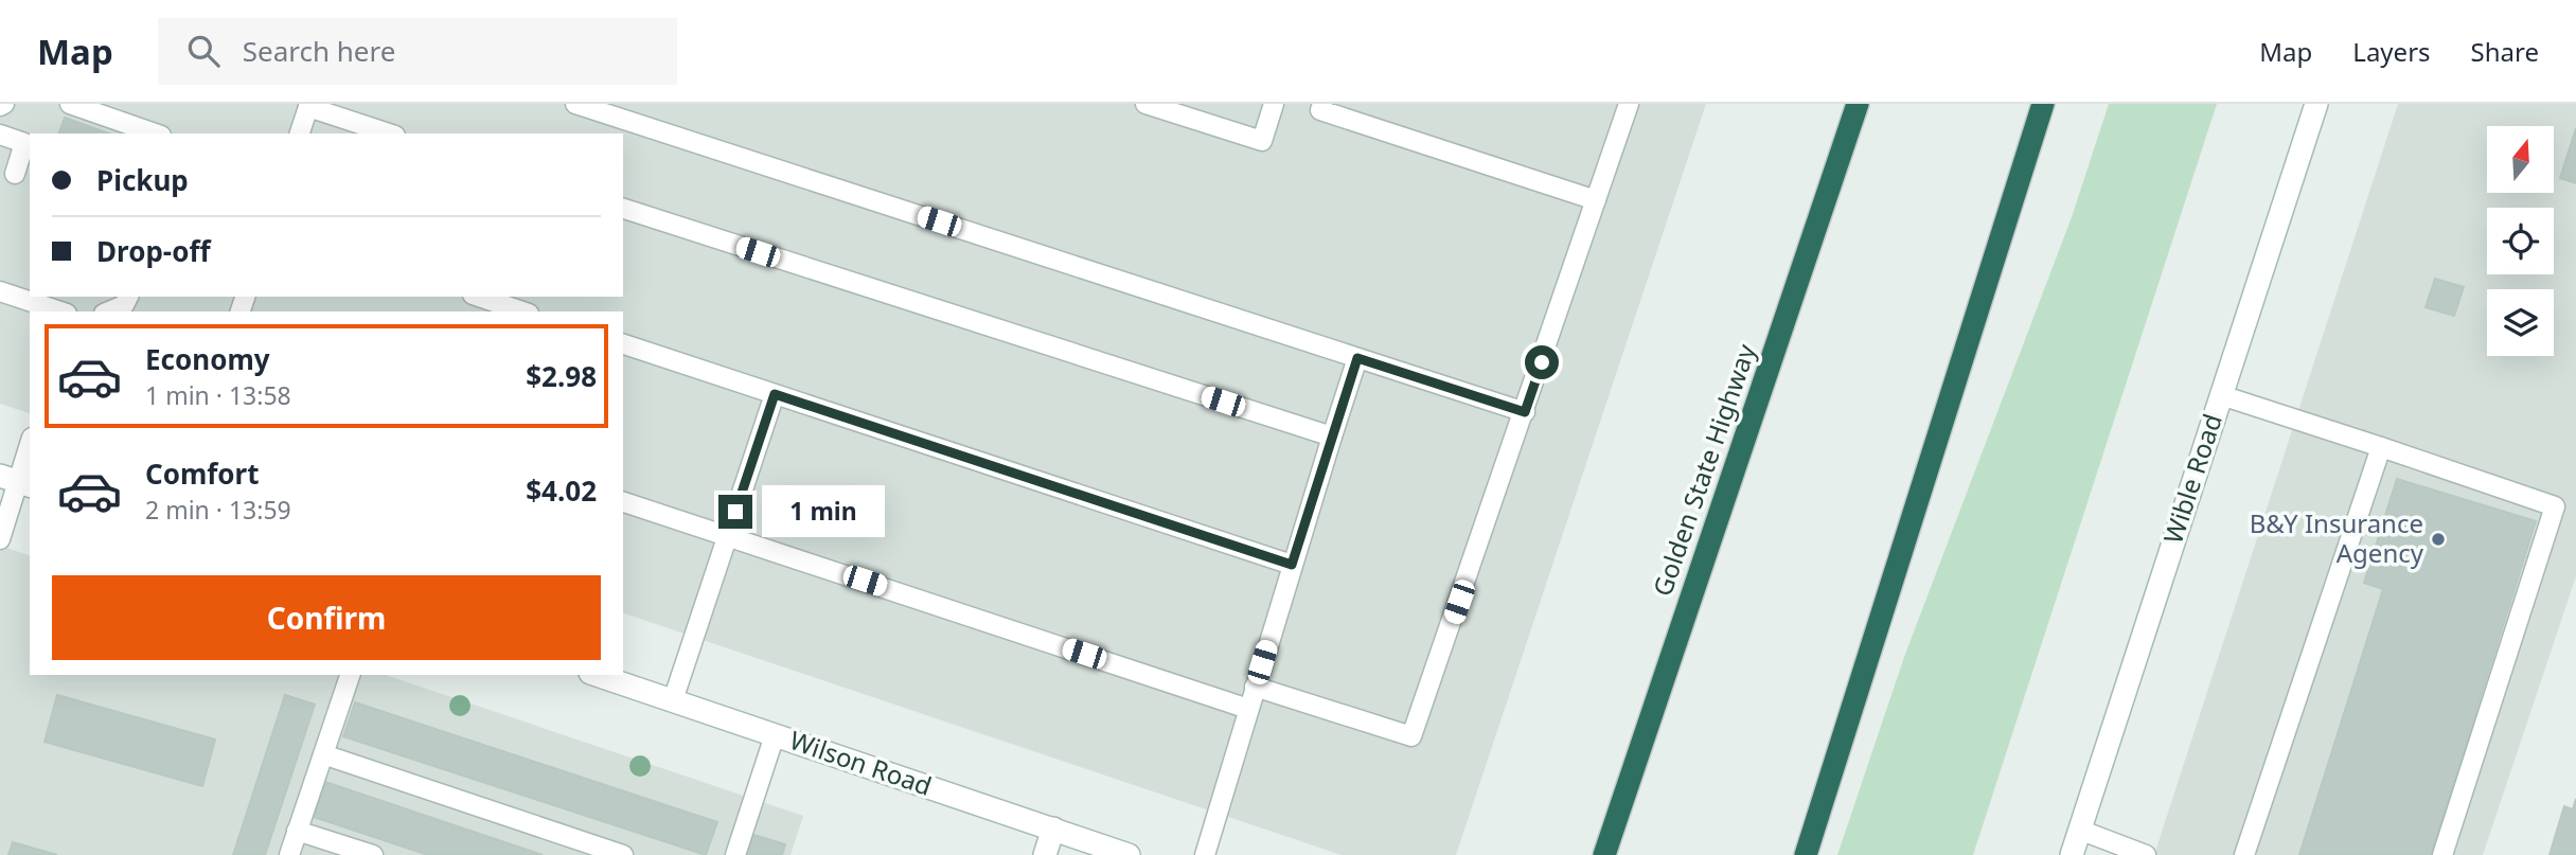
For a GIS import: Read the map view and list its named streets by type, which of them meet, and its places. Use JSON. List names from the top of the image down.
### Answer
{
  "streets": {
    "highway": ["Golden State Highway"],
    "street": ["Wible Road", "Wilson Road"]
  },
  "places": ["B&Y Insurance Agency"],
  "north": "top",
  "page": {
    "header": "Map",
    "search": "Search here",
    "nav": ["Map", "Layers", "Share"],
    "banner": ["Pickup", "Drop-off"],
    "list": [
      {
        "name": "Economy",
        "note": "1 min · 13:58",
        "value": "$2.98"
      },
      {
        "name": "Comfort",
        "note": "2 min · 13:59",
        "value": "$4.02"
      }
    ],
    "bubble": "1 min",
    "buttons": "Confirm"
  }
}
